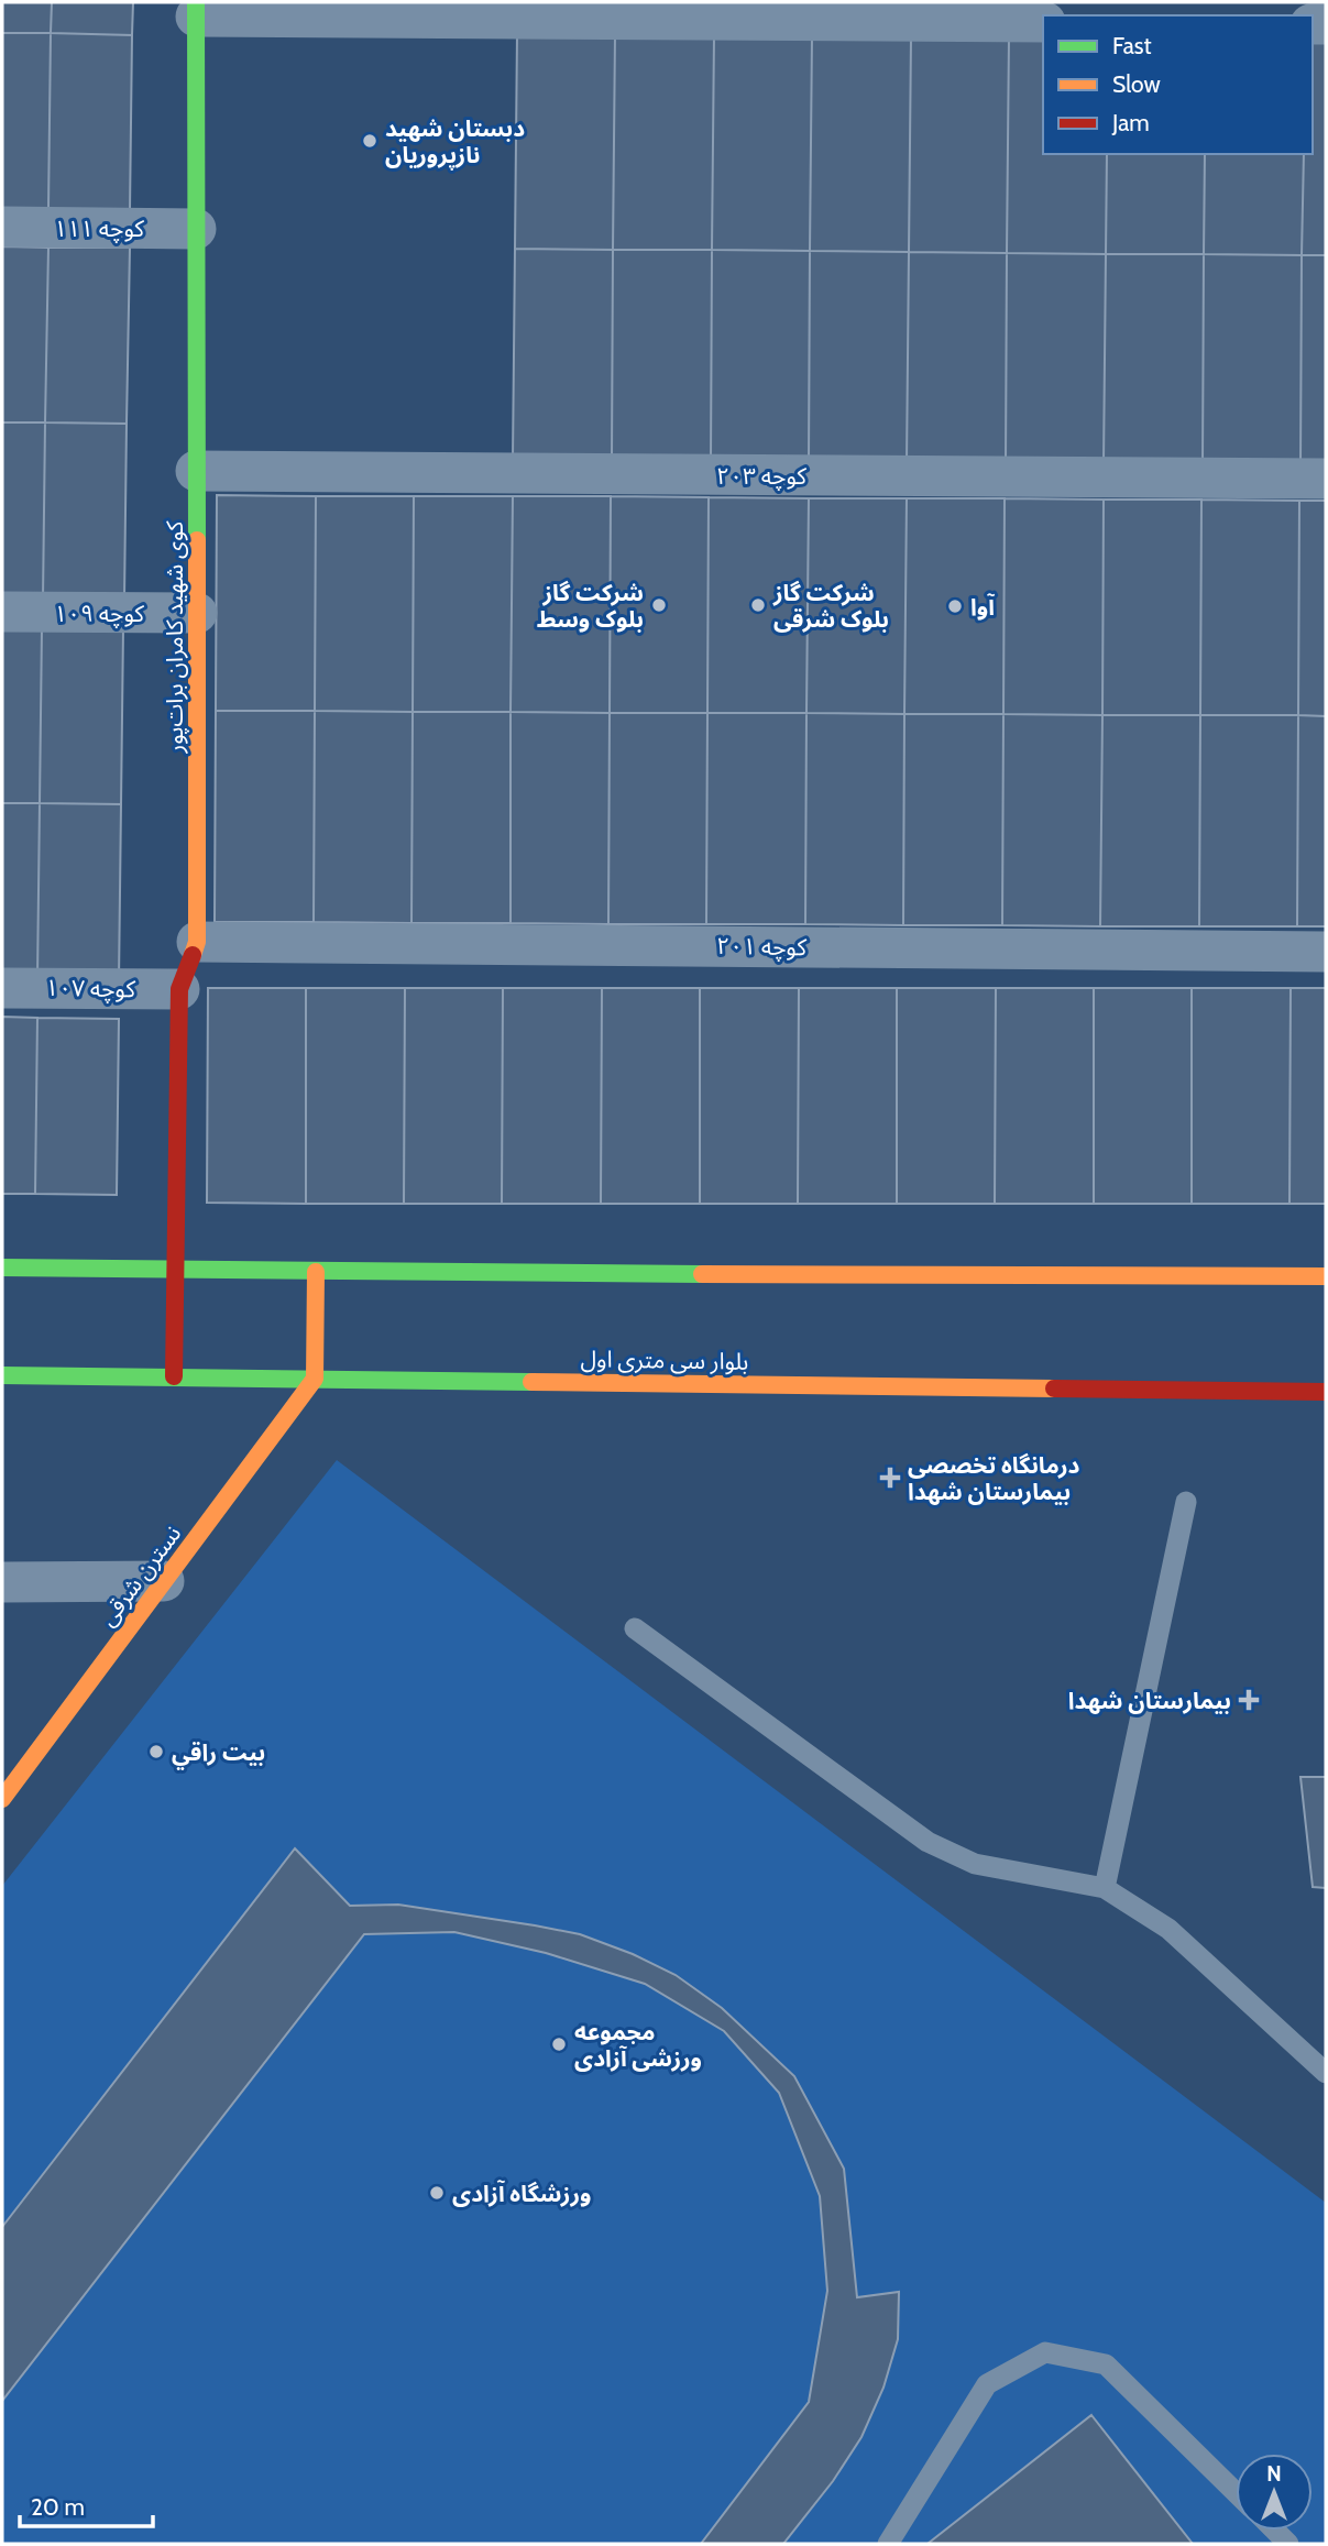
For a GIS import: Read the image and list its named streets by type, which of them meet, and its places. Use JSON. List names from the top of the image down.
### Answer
{
  "streets": {
    "main road": ["کوی شهید کامران برات‌پور", "بلوار سی متری اول", "نسترن شرقی"],
    "street": [
      "کوچه ۱۱۱",
      "کوچه ۲۰۳",
      "کوچه ۱۰۹",
      "کوچه ۲۰۱",
      "کوچه ۱۰۷"
    ]
  },
  "crossings": [
    ["کوچه ۱۱۱", "کوی شهید کامران برات‌پور"],
    ["کوچه ۲۰۳", "کوی شهید کامران برات‌پور"],
    ["کوچه ۱۰۹", "کوی شهید کامران برات‌پور"],
    ["کوی شهید کامران برات‌پور", "کوچه ۲۰۱"],
    ["کوی شهید کامران برات‌پور", "کوچه ۱۰۷"],
    ["کوی شهید کامران برات‌پور", "بلوار سی متری اول"],
    ["بلوار سی متری اول", "نسترن شرقی"]
  ],
  "places": {
    "other": [
      "دبستان شهید نازپروریان",
      "شرکت گاز بلوک وسط",
      "شرکت گاز بلوک شرقی",
      "آوا",
      "بيت راقي",
      "مجموعه ورزشی آزادی",
      "ورزشگاه آزادی"
    ],
    "health": ["درمانگاه تخصصی بیمارستان شهدا", "بیمارستان شهدا"]
  },
  "legend": ["Fast", "Slow", "Jam"],
  "scale_bar": "20 m",
  "north": "top"
}
